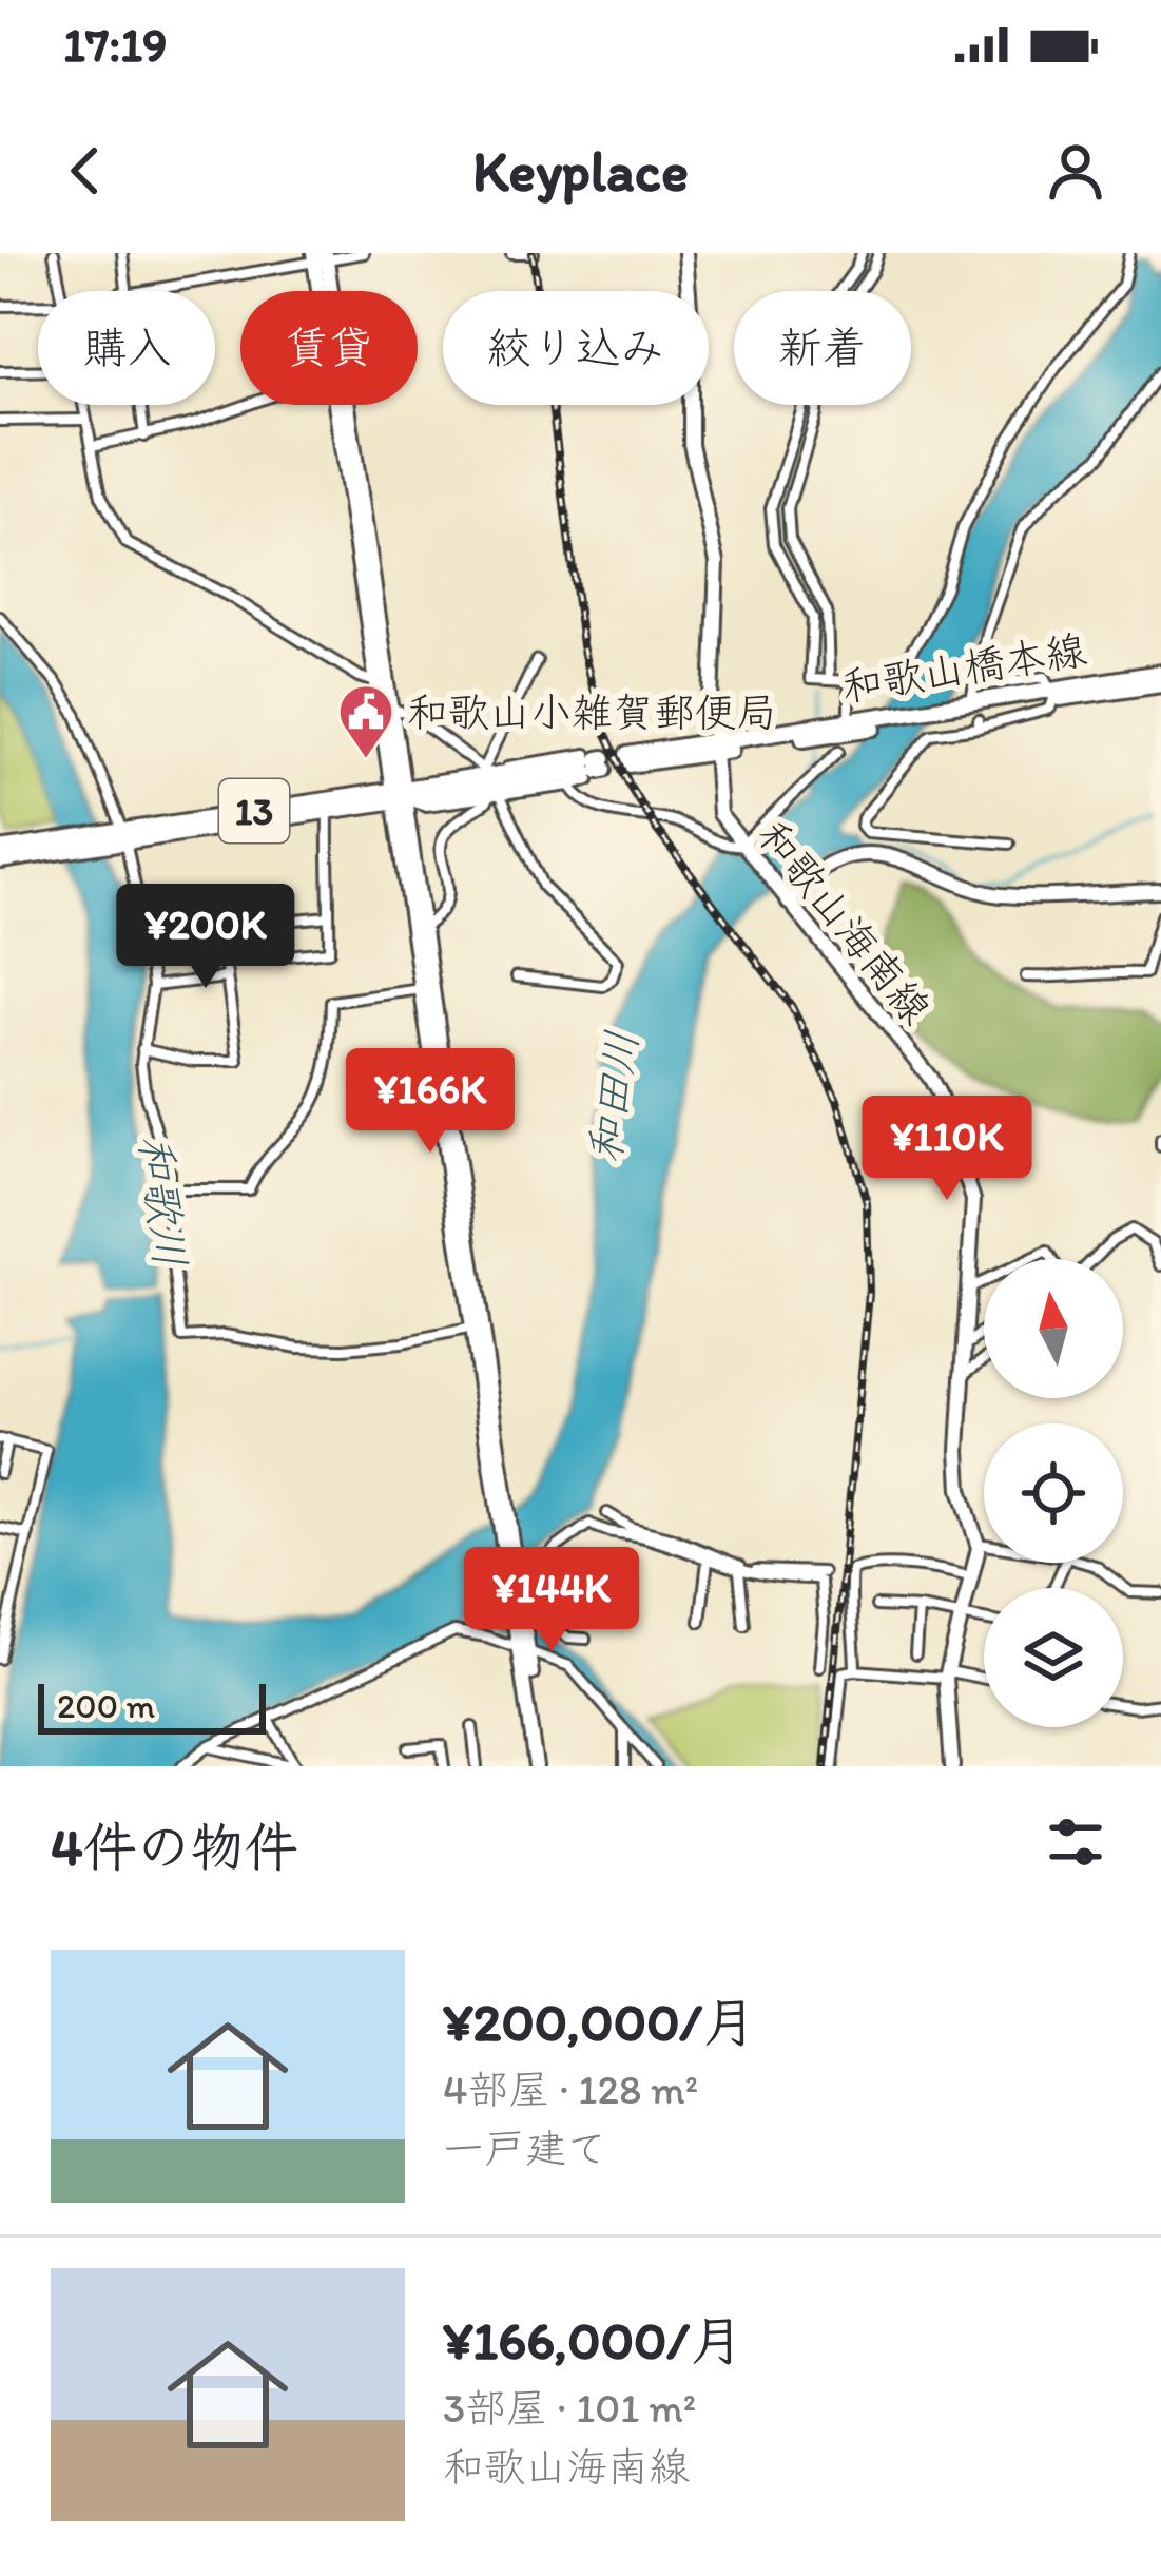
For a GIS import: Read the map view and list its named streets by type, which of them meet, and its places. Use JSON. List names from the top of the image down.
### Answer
{
  "streets": {
    "main road": ["和歌山橋本線", "13", "和歌山海南線"]
  },
  "crossings": [
    ["和歌山橋本線", "和歌山海南線"]
  ],
  "water": ["和田川", "和歌川"],
  "places": {
    "public building": ["和歌山小雑賀郵便局"]
  },
  "scale_bar": "200 m",
  "north": "top",
  "page": {
    "status": "17:19",
    "header": "Keyplace",
    "chip": [
      "購入",
      "賃貸",
      "絞り込み",
      "新着"
    ],
    "price": [
      "¥200K",
      "¥166K",
      "¥110K",
      "¥144K"
    ],
    "scale": "200 m",
    "heading": "4件の物件",
    "list": [
      {
        "name": "¥200,000/月",
        "note": "4部屋 · 128 m² · 一戸建て"
      },
      {
        "name": "¥166,000/月",
        "note": "3部屋 · 101 m² · 和歌山海南線"
      }
    ]
  }
}
